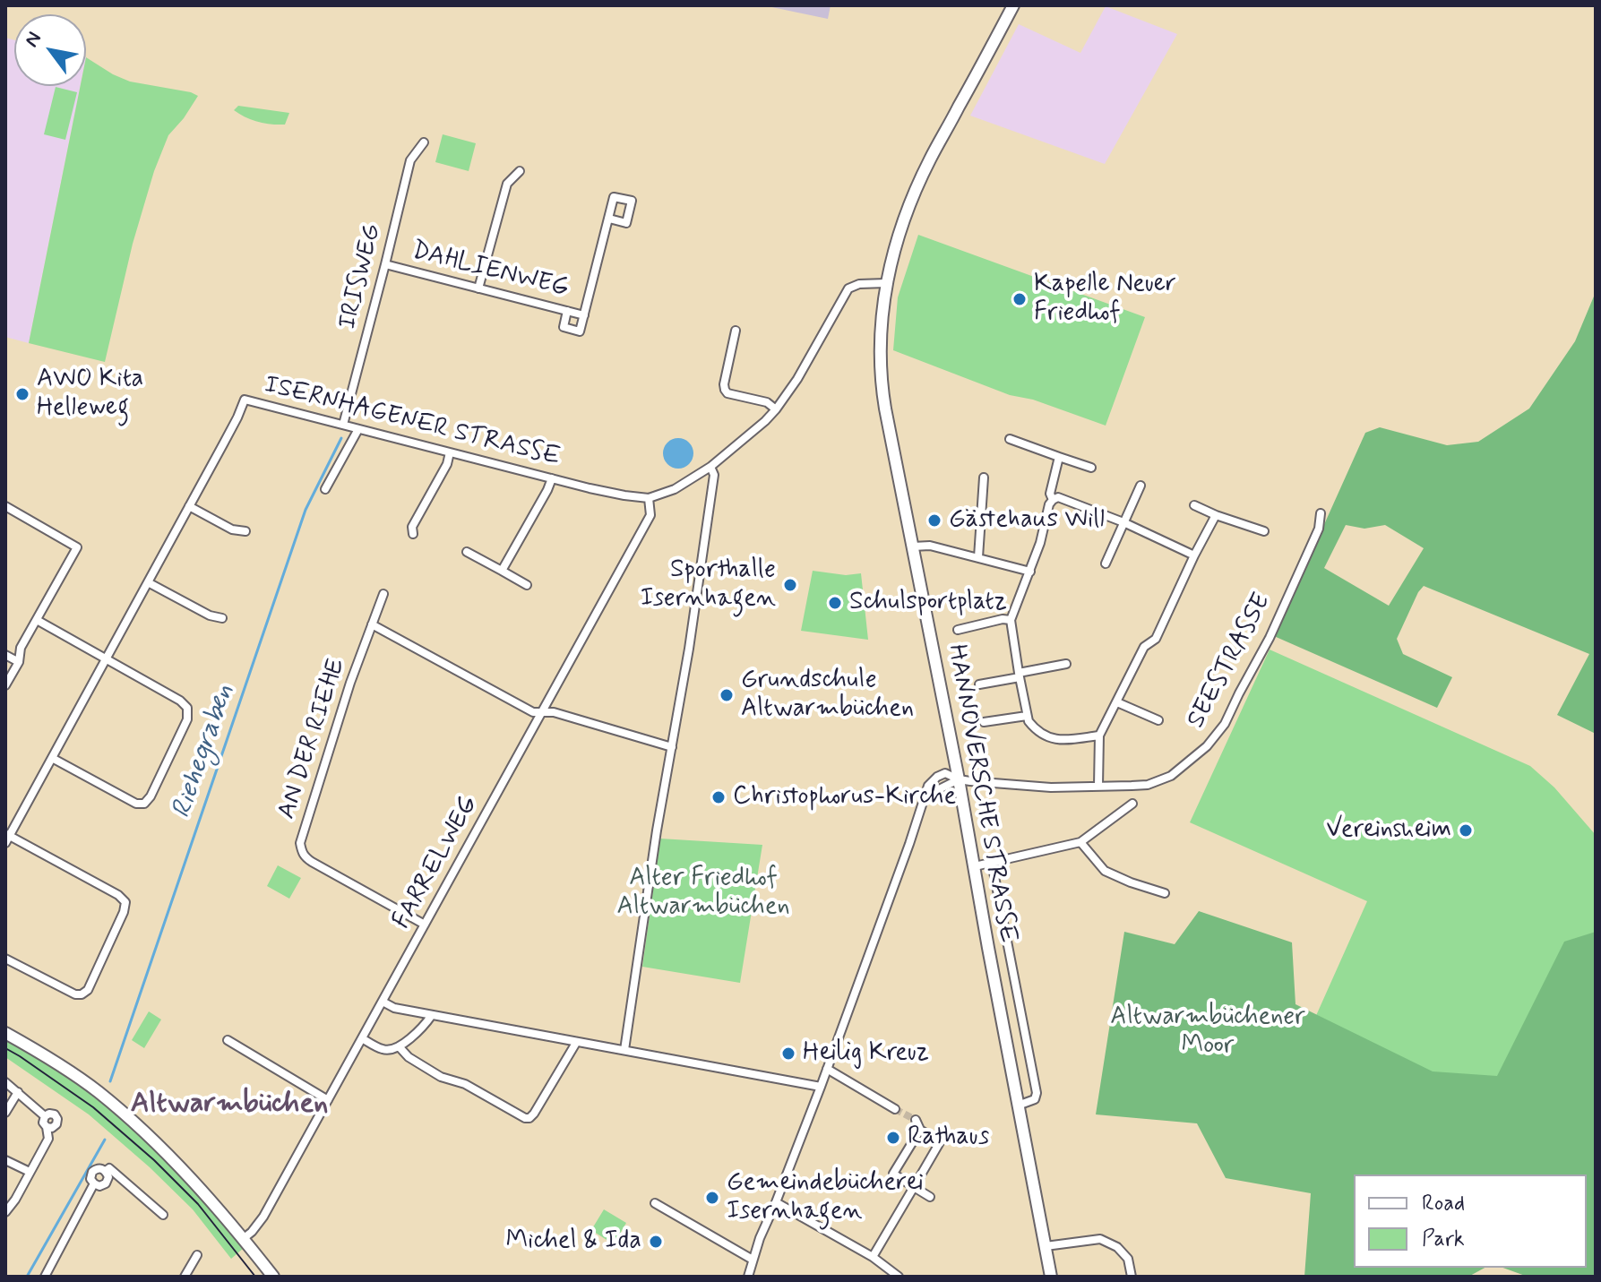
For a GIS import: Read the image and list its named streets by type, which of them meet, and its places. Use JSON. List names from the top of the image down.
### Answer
{
  "streets": {
    "main road": ["HANNOVERSCHE STRASSE"],
    "street": [
      "DAHLIENWEG",
      "IRISWEG",
      "ISERNHAGENER STRASSE",
      "SEESTRASSE",
      "AN DER RIEHE",
      "FARRELWEG"
    ]
  },
  "crossings": [
    ["DAHLIENWEG", "IRISWEG"],
    ["IRISWEG", "ISERNHAGENER STRASSE"],
    ["ISERNHAGENER STRASSE", "HANNOVERSCHE STRASSE"],
    ["ISERNHAGENER STRASSE", "FARRELWEG"],
    ["SEESTRASSE", "HANNOVERSCHE STRASSE"],
    ["AN DER RIEHE", "FARRELWEG"]
  ],
  "districts": ["Altwarmbüchen"],
  "water": ["Riehegraben"],
  "parks": ["Alter Friedhof Altwarmbüchen", "Altwarmbüchener Moor"],
  "places": [
    "Kapelle Neuer Friedhof",
    "AWO Kita Helleweg",
    "Gästehaus Will",
    "Sporthalle Isernhagen",
    "Schulsportplatz",
    "Grundschule Altwarmbüchen",
    "Christophorus-Kirche",
    "Vereinsheim",
    "Heilig Kreuz",
    "Rathaus",
    "Gemeindebücherei Isernhagen",
    "Michel & Ida"
  ],
  "legend": ["Road", "Park"],
  "north": "top left"
}
